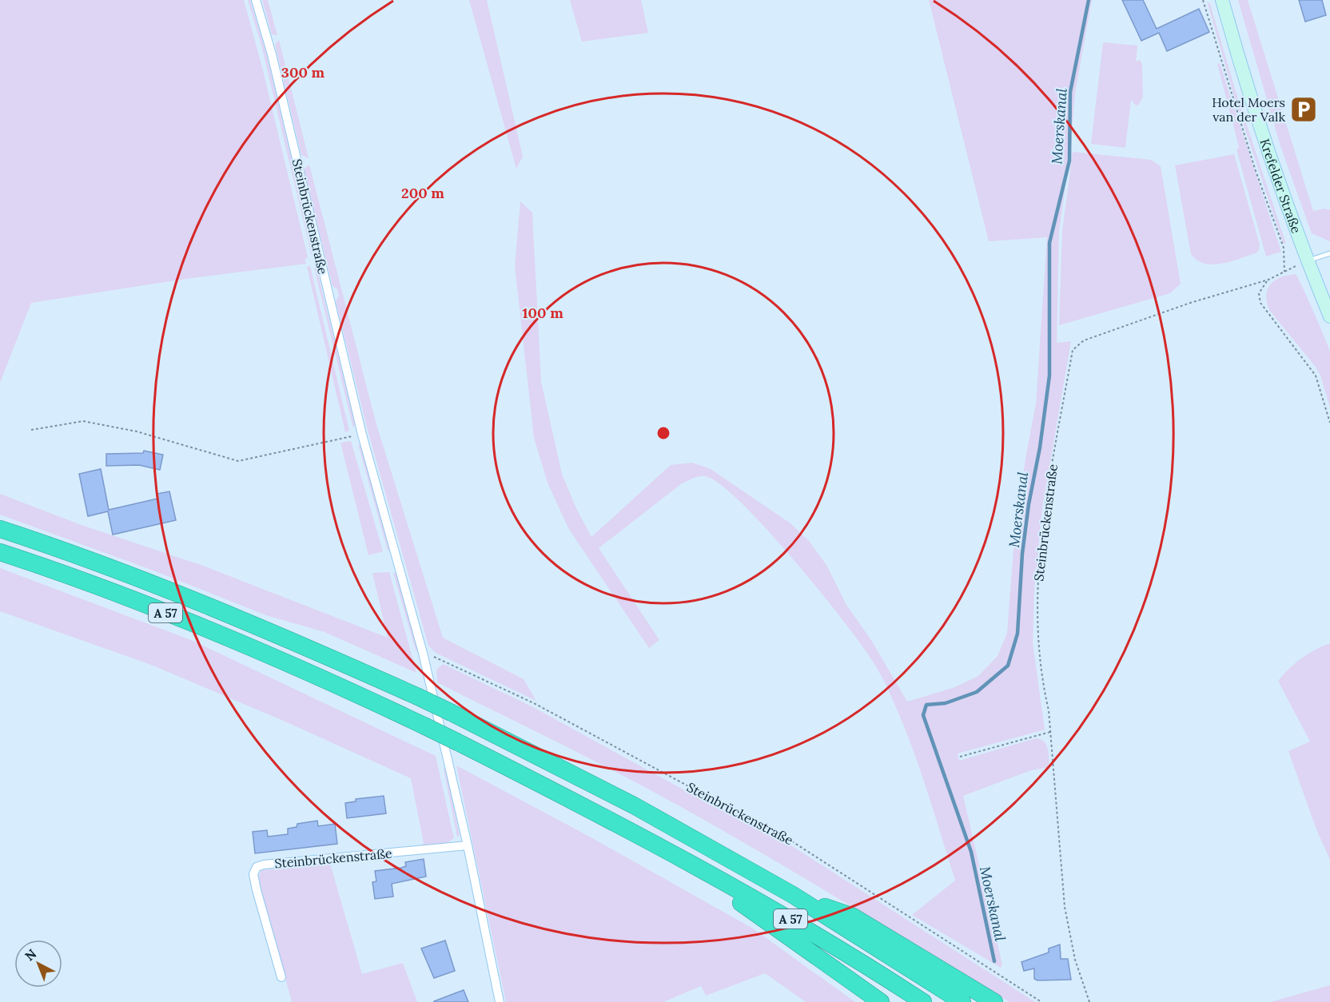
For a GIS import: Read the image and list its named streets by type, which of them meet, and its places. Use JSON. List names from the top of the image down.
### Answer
{
  "streets": {
    "highway": ["A 57"],
    "main road": ["Krefelder Straße"],
    "street": ["Steinbrückenstraße"]
  },
  "crossings": [
    ["Krefelder Straße", "Steinbrückenstraße"]
  ],
  "water": ["Moerskanal"],
  "places": {
    "parking": ["Hotel Moers van der Valk"]
  },
  "north": "top left",
  "rings": ["300 m", "200 m", "100 m"]
}
